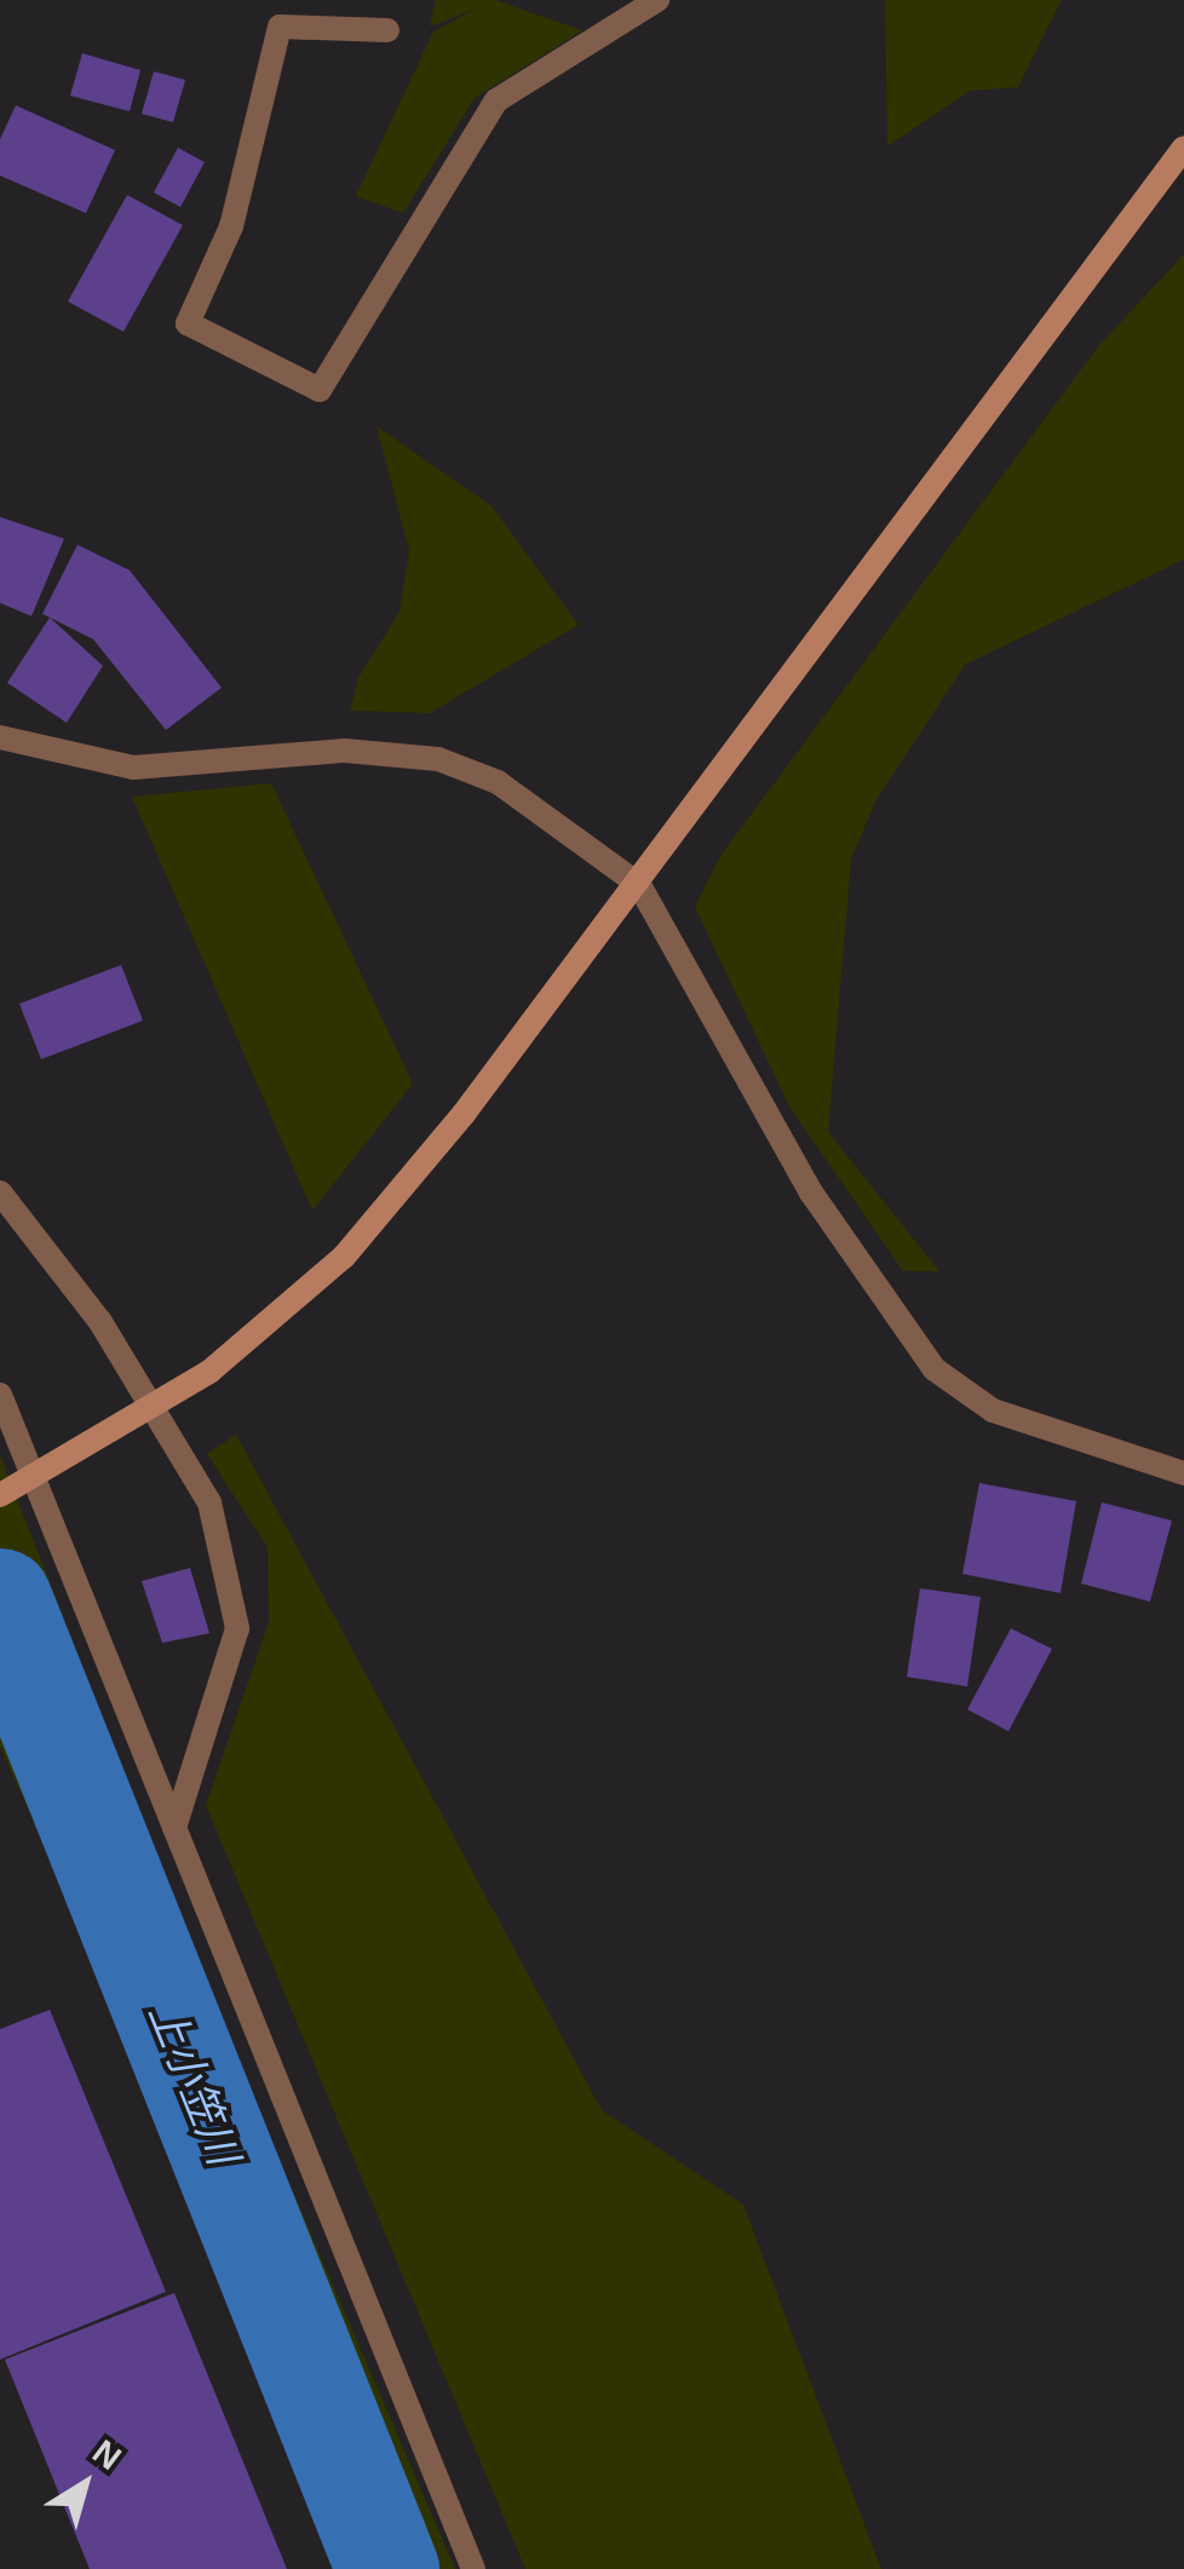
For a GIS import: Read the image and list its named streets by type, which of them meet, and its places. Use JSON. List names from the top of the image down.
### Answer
{
  "water": ["上小笠川"],
  "north": "top right"
}
